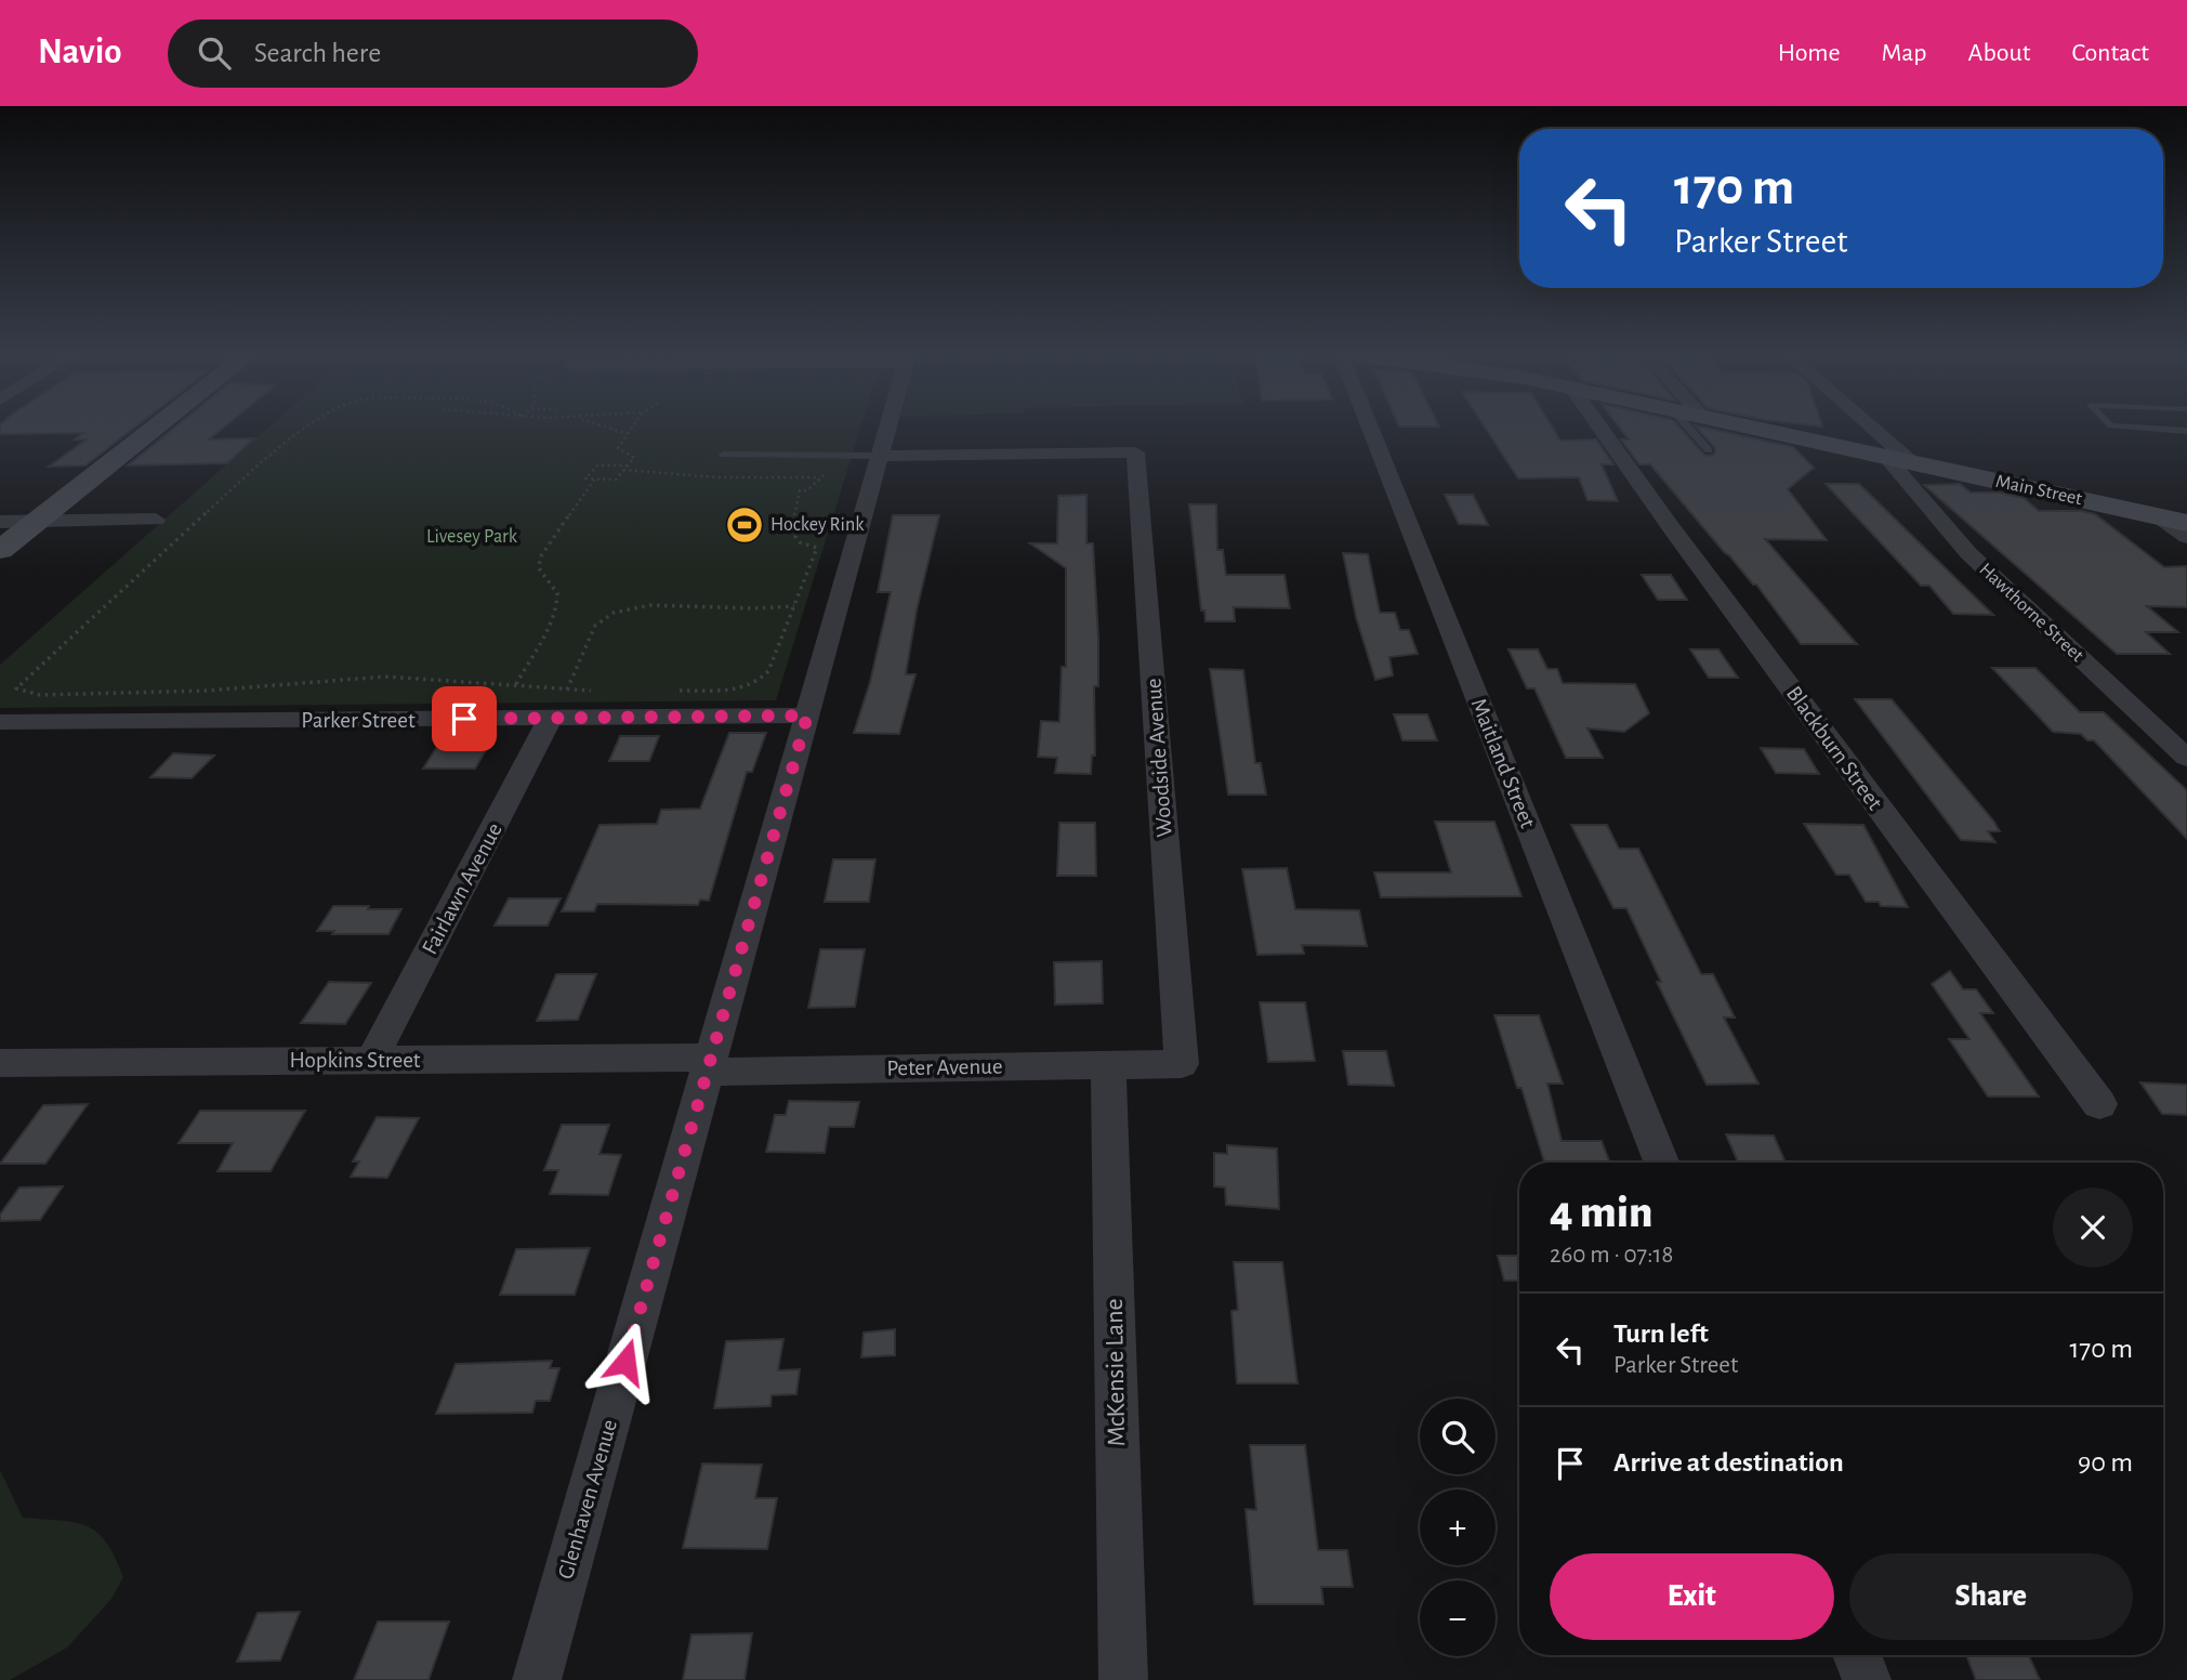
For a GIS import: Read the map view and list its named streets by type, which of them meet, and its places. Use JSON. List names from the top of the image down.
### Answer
{
  "streets": {
    "main road": ["Main Street"],
    "street": [
      "Hawthorne Street",
      "Parker Street",
      "Blackburn Street",
      "Woodside Avenue",
      "Maitland Street",
      "Fairlawn Avenue",
      "Hopkins Street",
      "Peter Avenue",
      "McKensie Lane",
      "Glenhaven Avenue"
    ]
  },
  "crossings": [
    ["Main Street", "Hawthorne Street"],
    ["Parker Street", "Fairlawn Avenue"],
    ["Parker Street", "Glenhaven Avenue"],
    ["Woodside Avenue", "Peter Avenue"],
    ["Woodside Avenue", "Glenhaven Avenue"],
    ["Fairlawn Avenue", "Hopkins Street"],
    ["Hopkins Street", "Peter Avenue"],
    ["Hopkins Street", "Glenhaven Avenue"],
    ["Peter Avenue", "McKensie Lane"],
    ["Peter Avenue", "Glenhaven Avenue"]
  ],
  "parks": ["Livesey Park"],
  "places": {
    "sports": ["Hockey Rink"]
  },
  "page": {
    "header": "Navio",
    "search": "Search here",
    "nav": [
      "Home",
      "Map",
      "About",
      "Contact"
    ],
    "turn": ["170 m", "Parker Street"],
    "heading": ["4 min", "260 m · 07:18"],
    "list": [
      {
        "name": "Turn left",
        "note": "Parker Street",
        "value": "170 m"
      },
      {
        "name": "Arrive at destination",
        "value": "90 m"
      }
    ],
    "map_buttons": ["+", "−"],
    "buttons": ["Exit", "Share"]
  }
}
